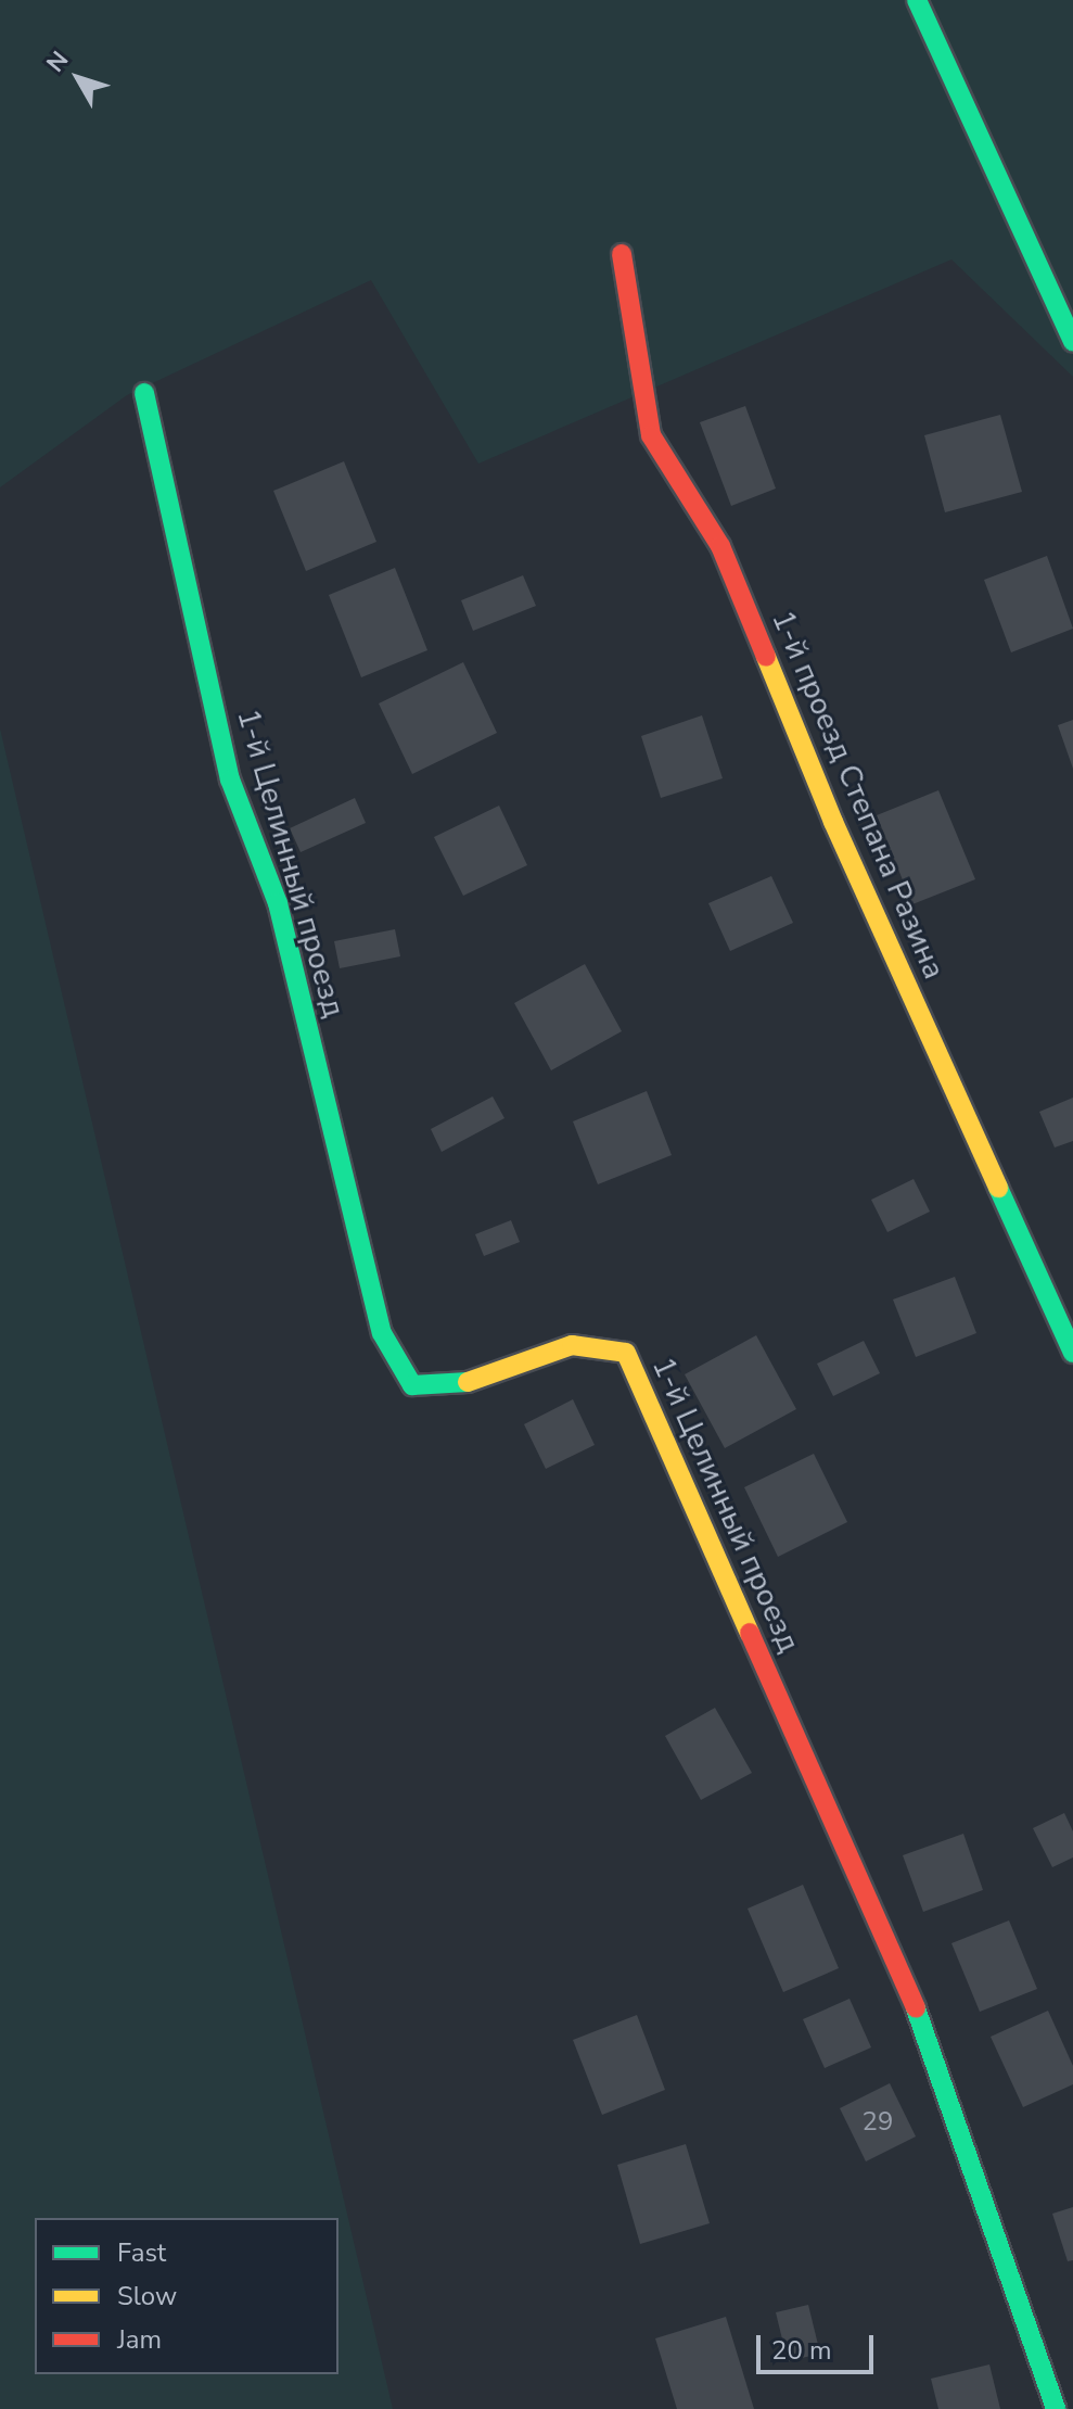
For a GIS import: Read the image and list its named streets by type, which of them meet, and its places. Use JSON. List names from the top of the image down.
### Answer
{
  "streets": {
    "street": ["1-й проезд Степана Разина", "1-й Целинный проезд"]
  },
  "house_numbers": ["29"],
  "legend": ["Fast", "Slow", "Jam"],
  "scale_bar": "20 m",
  "north": "top left"
}
